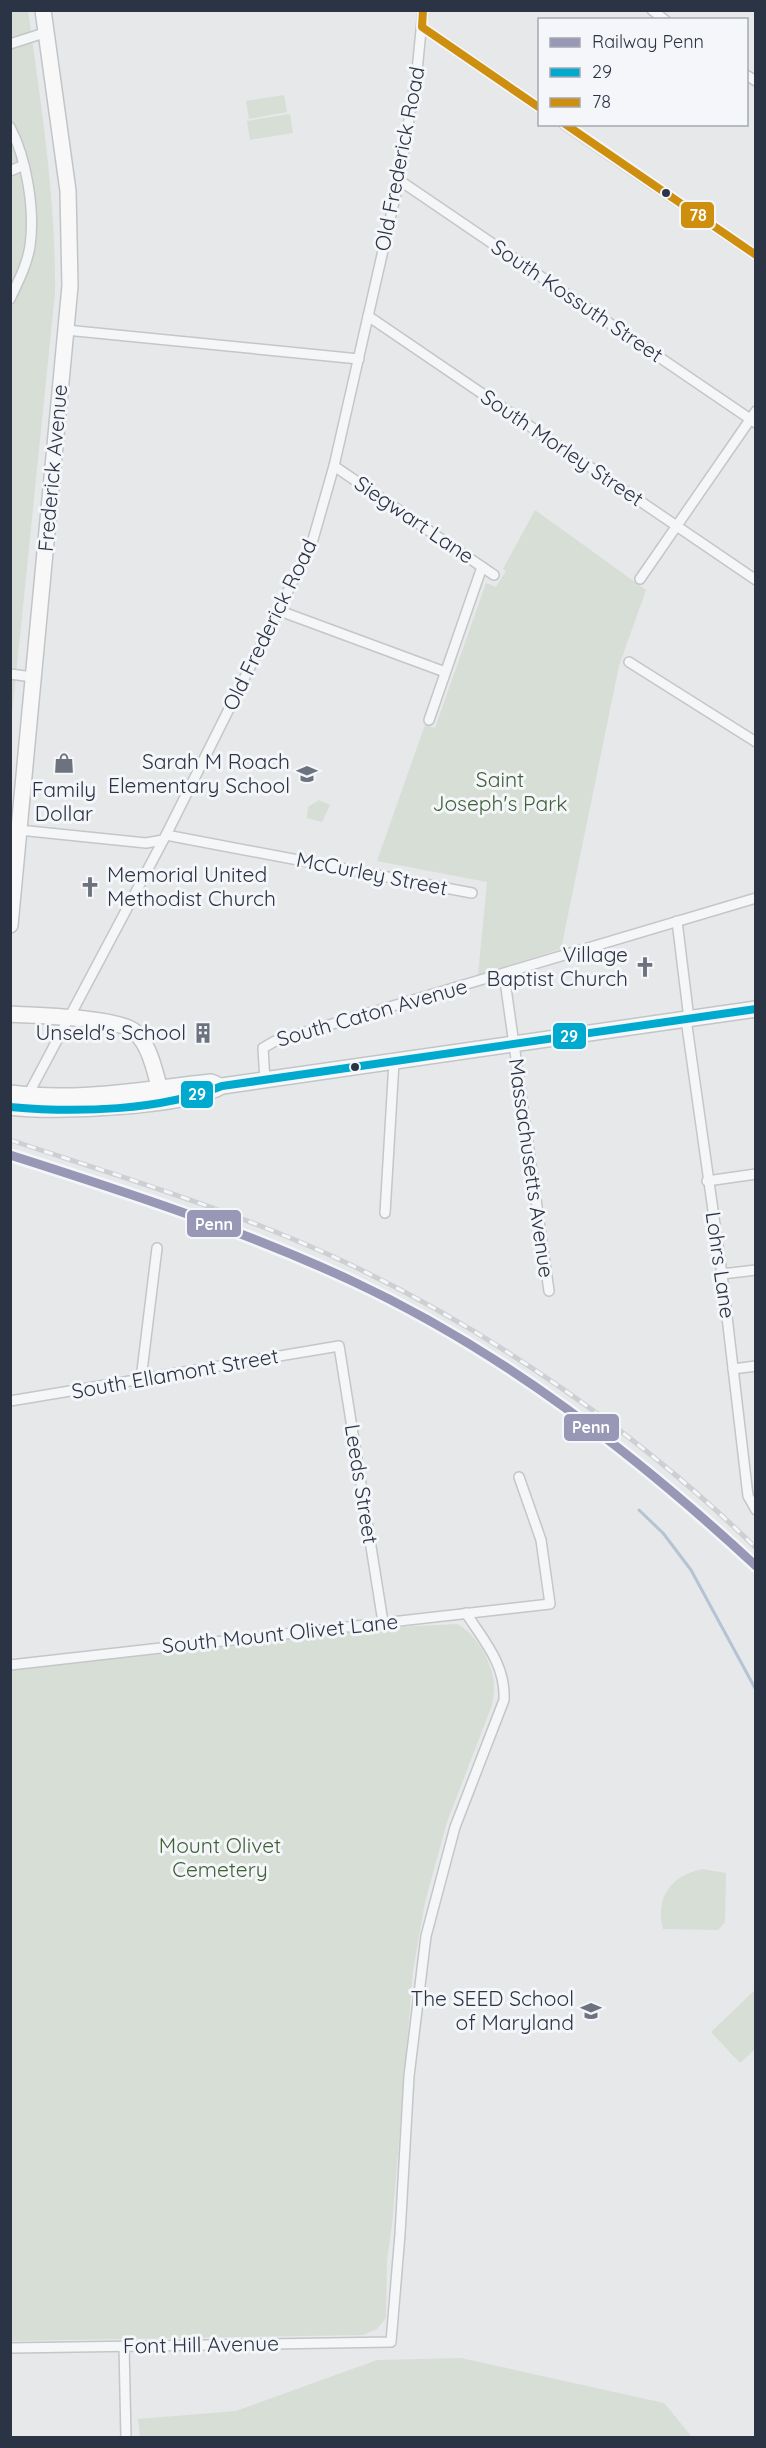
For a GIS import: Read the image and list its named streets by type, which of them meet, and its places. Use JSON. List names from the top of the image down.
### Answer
{
  "streets": {
    "main road": ["Frederick Avenue"],
    "street": [
      "Old Frederick Road",
      "South Kossuth Street",
      "South Morley Street",
      "Siegwart Lane",
      "McCurley Street",
      "South Caton Avenue",
      "Massachusetts Avenue",
      "Lohrs Lane",
      "South Ellamont Street",
      "Leeds Street",
      "South Mount Olivet Lane",
      "Font Hill Avenue"
    ]
  },
  "crossings": [
    ["Old Frederick Road", "South Kossuth Street"],
    ["Old Frederick Road", "South Morley Street"],
    ["Old Frederick Road", "Siegwart Lane"],
    ["Old Frederick Road", "McCurley Street"],
    ["Frederick Avenue", "McCurley Street"],
    ["South Caton Avenue", "Massachusetts Avenue"],
    ["South Caton Avenue", "Lohrs Lane"],
    ["South Ellamont Street", "Leeds Street"],
    ["Leeds Street", "South Mount Olivet Lane"],
    ["South Mount Olivet Lane", "Font Hill Avenue"]
  ],
  "parks": ["Saint Joseph's Park", "Mount Olivet Cemetery"],
  "places": {
    "shop": ["Family Dollar"],
    "school or university": ["Sarah M Roach Elementary School", "The SEED School of Maryland"],
    "church": ["Memorial United Methodist Church", "Village Baptist Church"],
    "building": ["Unseld's School"]
  },
  "lines": ["transit line 78", "transit line 29", "rail line Penn"],
  "legend": ["Railway Penn", "29", "78"]
}
